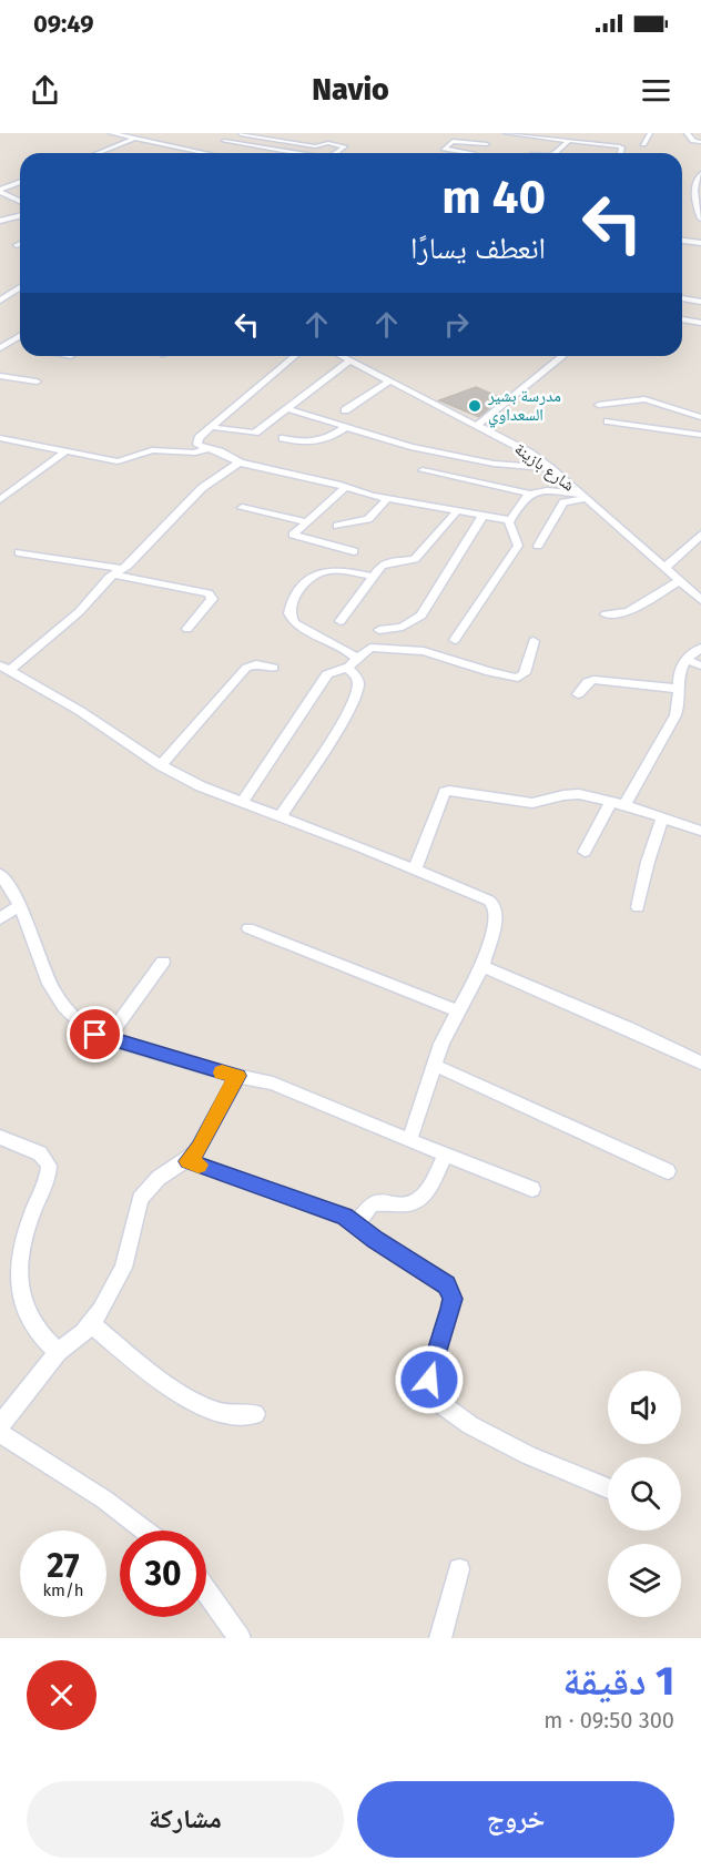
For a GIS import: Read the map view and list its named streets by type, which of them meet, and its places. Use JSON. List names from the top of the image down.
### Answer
{
  "streets": {
    "street": ["شارع بازينة"]
  },
  "places": ["مدرسة بشير السعداوي"],
  "page": {
    "status": "09:49",
    "header": "Navio",
    "turn": ["40 m", "انعطف يسارًا"],
    "speed": "27 km/h",
    "limit": "30",
    "heading": ["1 دقيقة", "300 m · 09:50"],
    "buttons": ["خروج", "مشاركة"]
  }
}
